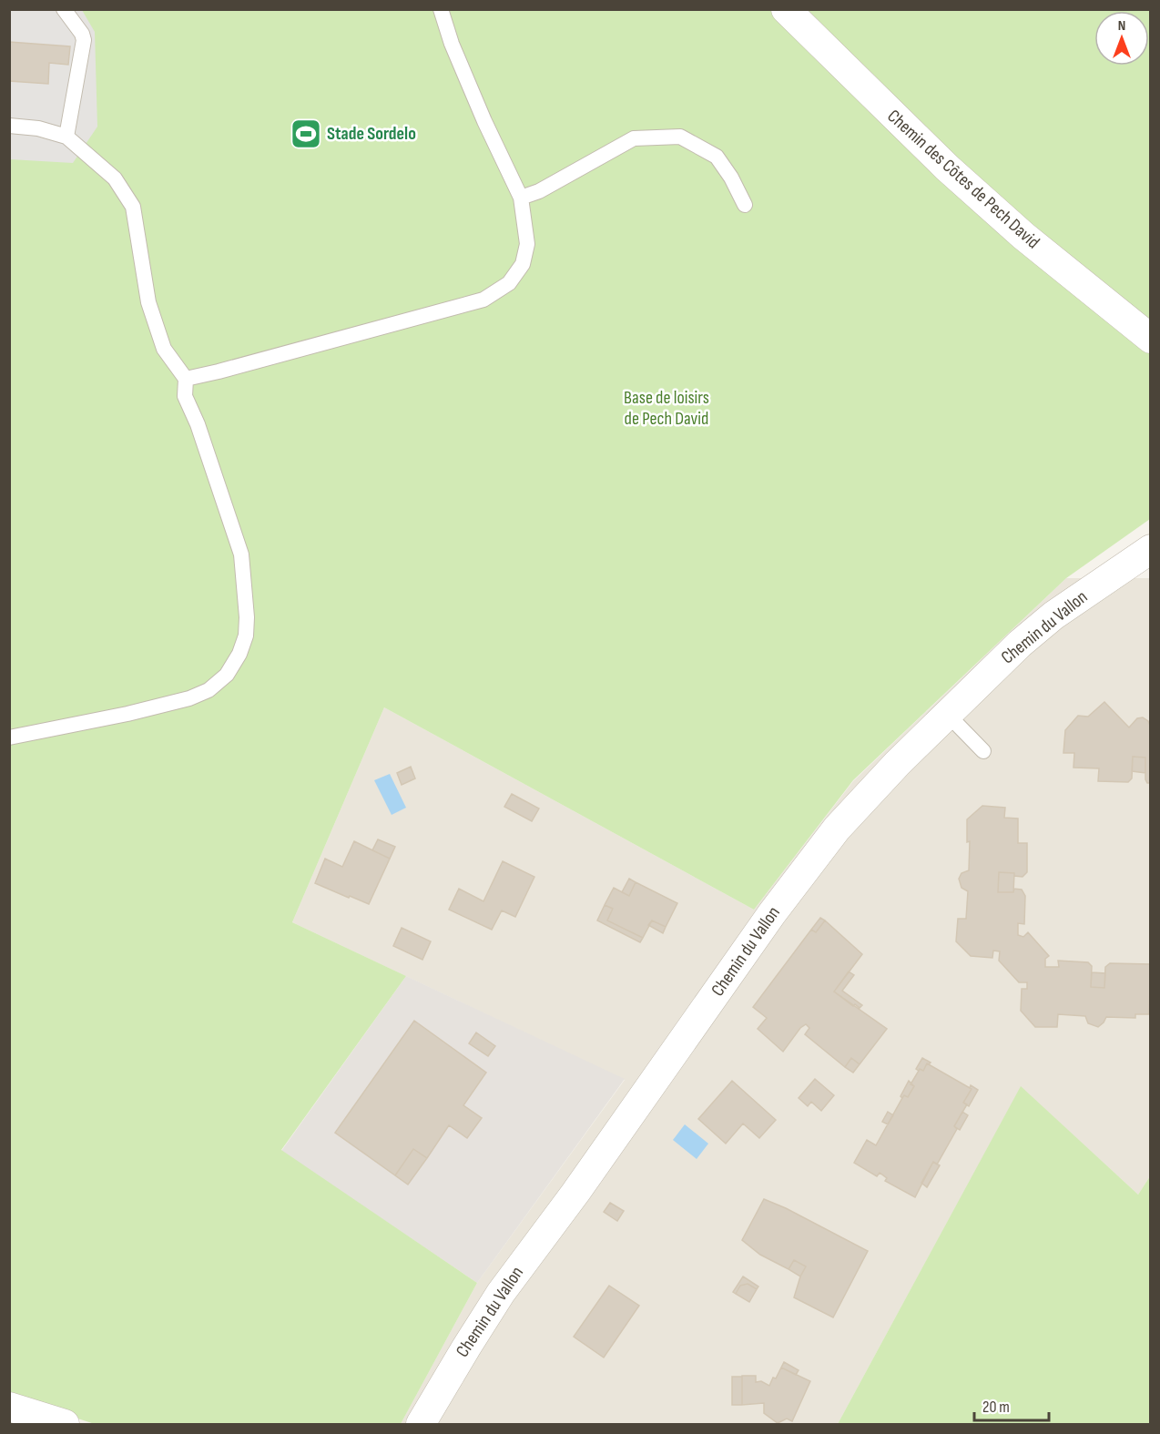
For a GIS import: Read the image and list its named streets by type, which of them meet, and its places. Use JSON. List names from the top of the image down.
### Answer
{
  "streets": {
    "street": ["Chemin des Côtes de Pech David", "Chemin du Vallon"]
  },
  "parks": ["Base de loisirs de Pech David"],
  "places": {
    "sports": ["Stade Sordelo"]
  },
  "scale_bar": "20 m",
  "north": "top"
}
